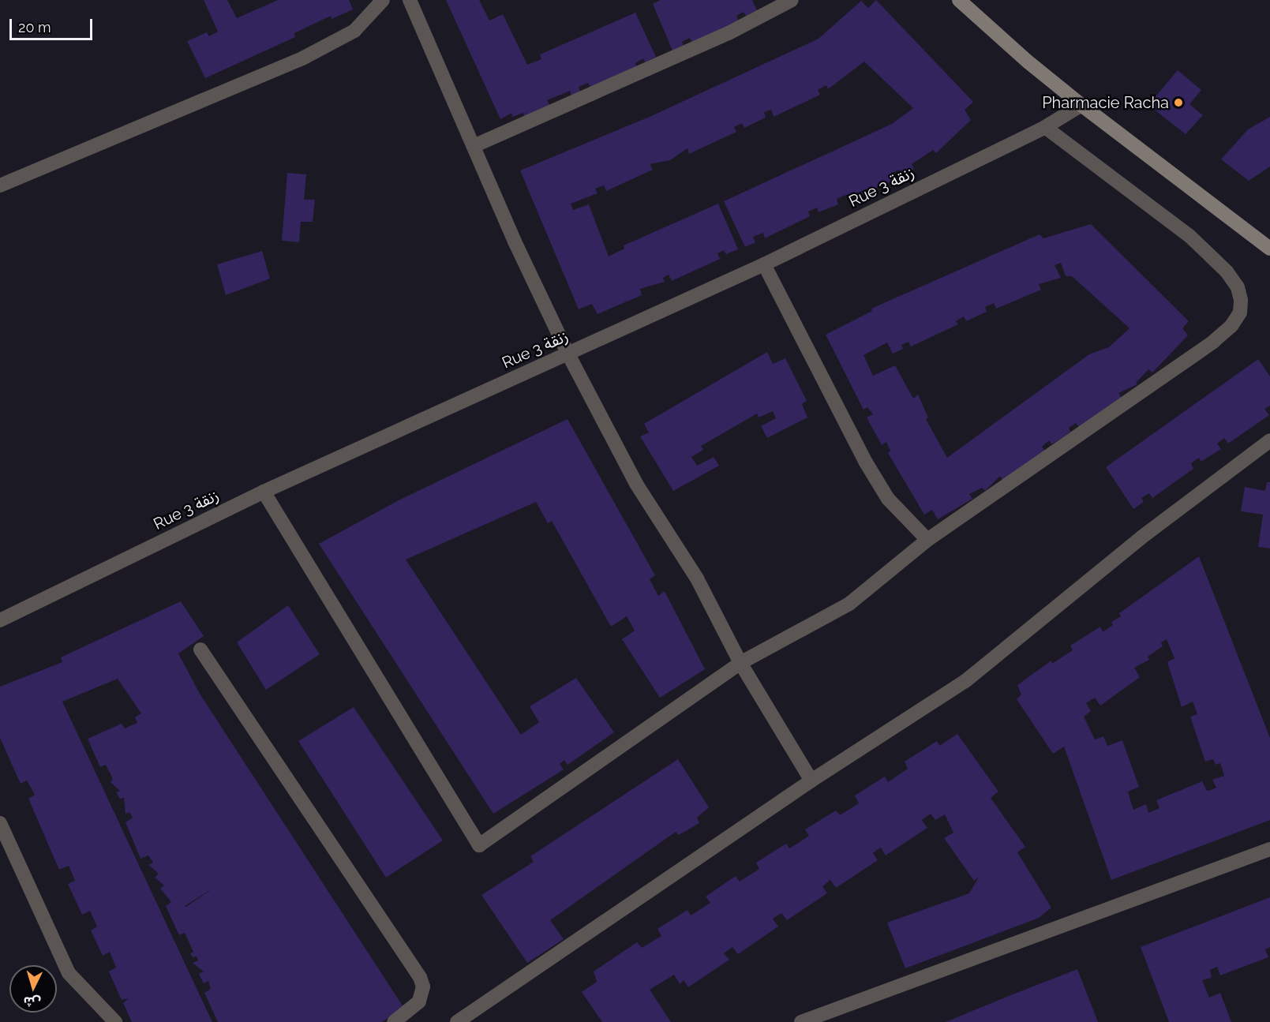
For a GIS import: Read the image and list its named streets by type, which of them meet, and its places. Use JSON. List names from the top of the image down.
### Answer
{
  "streets": {
    "street": ["Rue 3 زنقة"]
  },
  "places": ["Pharmacie Racha"],
  "scale_bar": "20 m",
  "north": "bottom"
}
